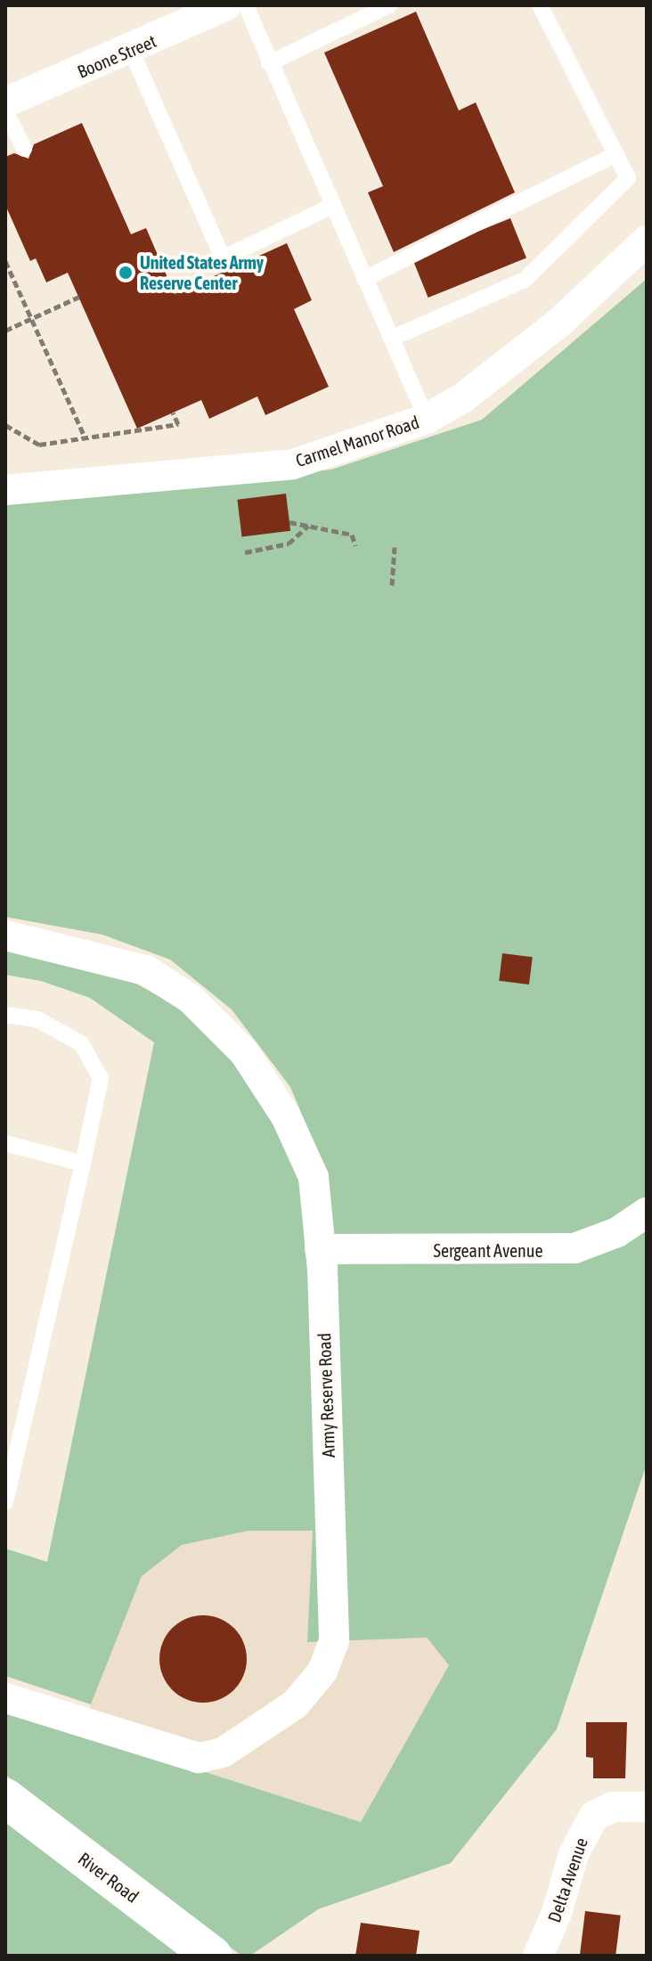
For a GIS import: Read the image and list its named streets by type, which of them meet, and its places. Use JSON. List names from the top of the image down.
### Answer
{
  "streets": {
    "street": [
      "Boone Street",
      "Carmel Manor Road",
      "Sergeant Avenue",
      "Army Reserve Road",
      "River Road",
      "Delta Avenue"
    ]
  },
  "crossings": [
    ["Sergeant Avenue", "Army Reserve Road"]
  ],
  "places": ["United States Army Reserve Center"]
}
